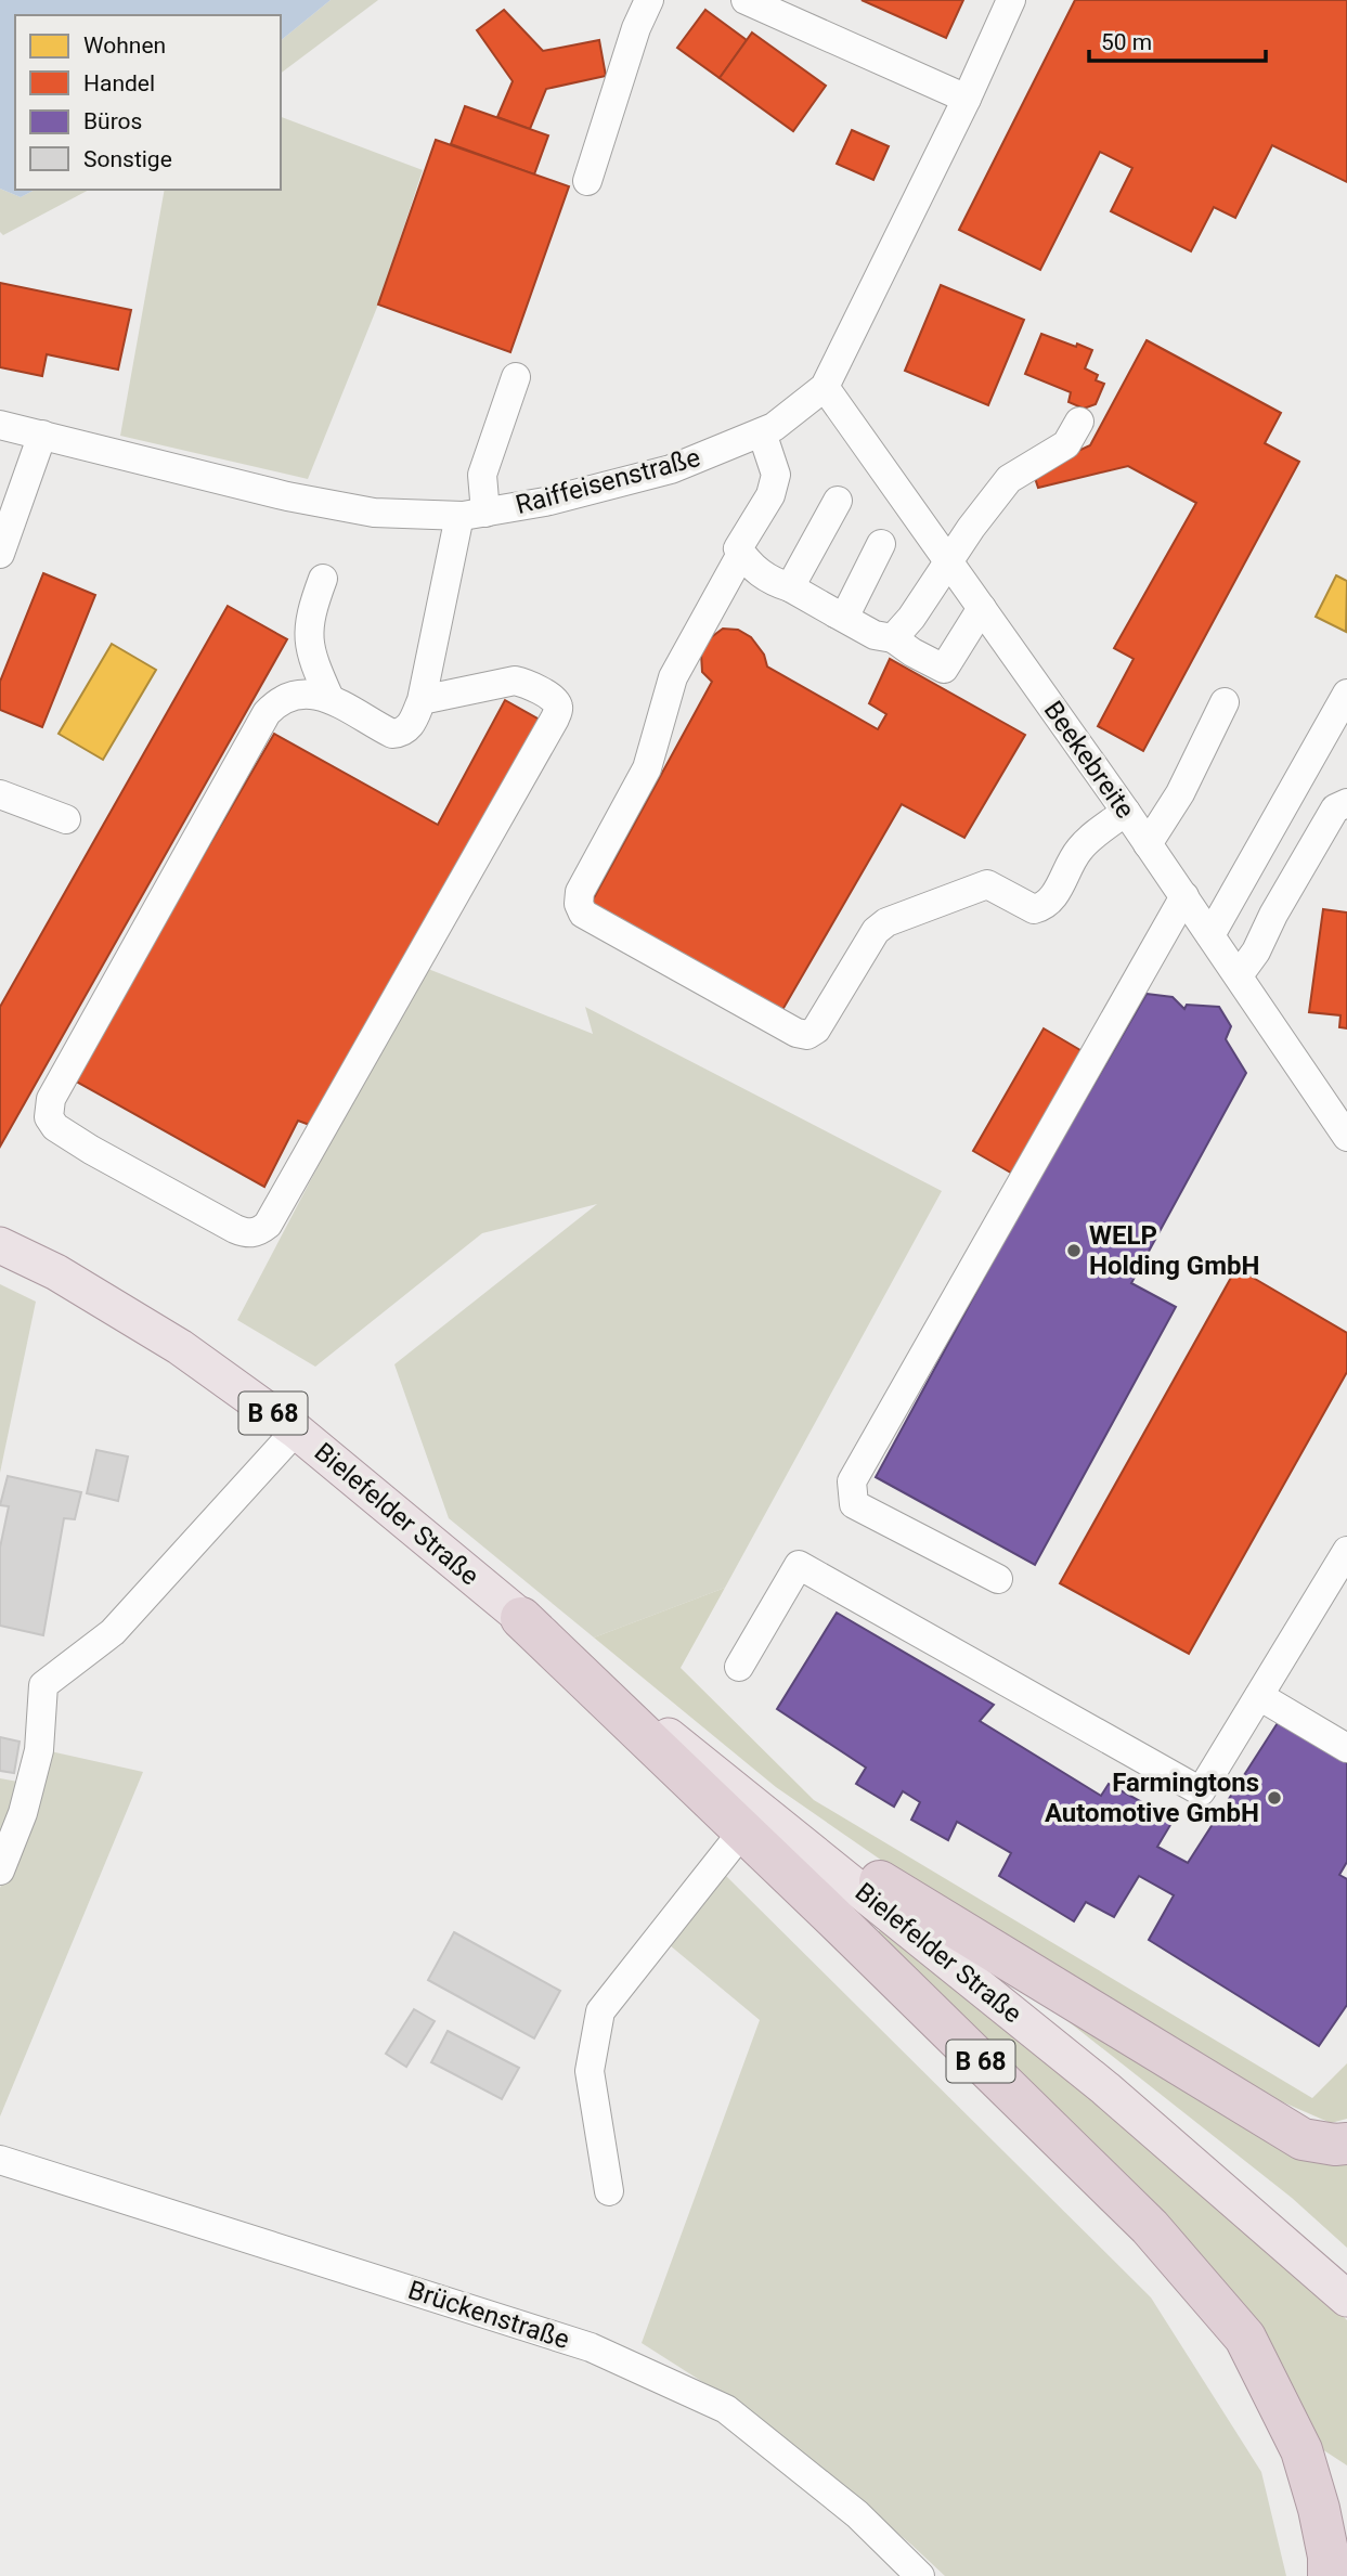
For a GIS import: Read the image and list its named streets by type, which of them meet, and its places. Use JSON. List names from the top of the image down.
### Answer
{
  "streets": {
    "highway": ["B 68"],
    "main road": ["Bielefelder Straße"],
    "street": ["Raiffeisenstraße", "Beekebreite", "Brückenstraße"]
  },
  "crossings": [
    ["Raiffeisenstraße", "Beekebreite"],
    ["B 68", "Bielefelder Straße"]
  ],
  "places": ["WELP Holding GmbH", "Farmingtons Automotive GmbH"],
  "legend": [
    "Wohnen",
    "Handel",
    "Büros",
    "Sonstige"
  ],
  "scale_bar": "50 m"
}
